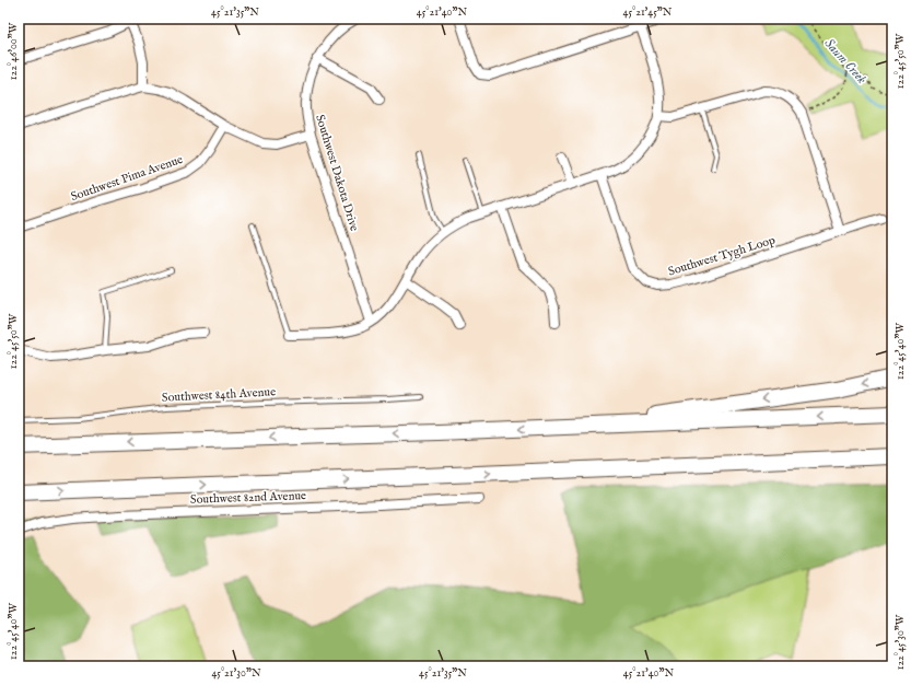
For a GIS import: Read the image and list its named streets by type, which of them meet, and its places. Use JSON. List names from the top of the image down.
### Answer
{
  "streets": {
    "street": [
      "Southwest Dakota Drive",
      "Southwest Pima Avenue",
      "Southwest Tygh Loop",
      "Southwest 82nd Avenue"
    ],
    "lane": ["Southwest 84th Avenue"]
  },
  "water": ["Saum Creek"],
  "coordinates": [
    "45°21'35\"N",
    "45°21'40\"N",
    "45°21'45\"N",
    "122°46'00\"W",
    "122°45'50\"W",
    "122°45'40\"W",
    "122°45'30\"W",
    "45°21'30\"N"
  ]
}
